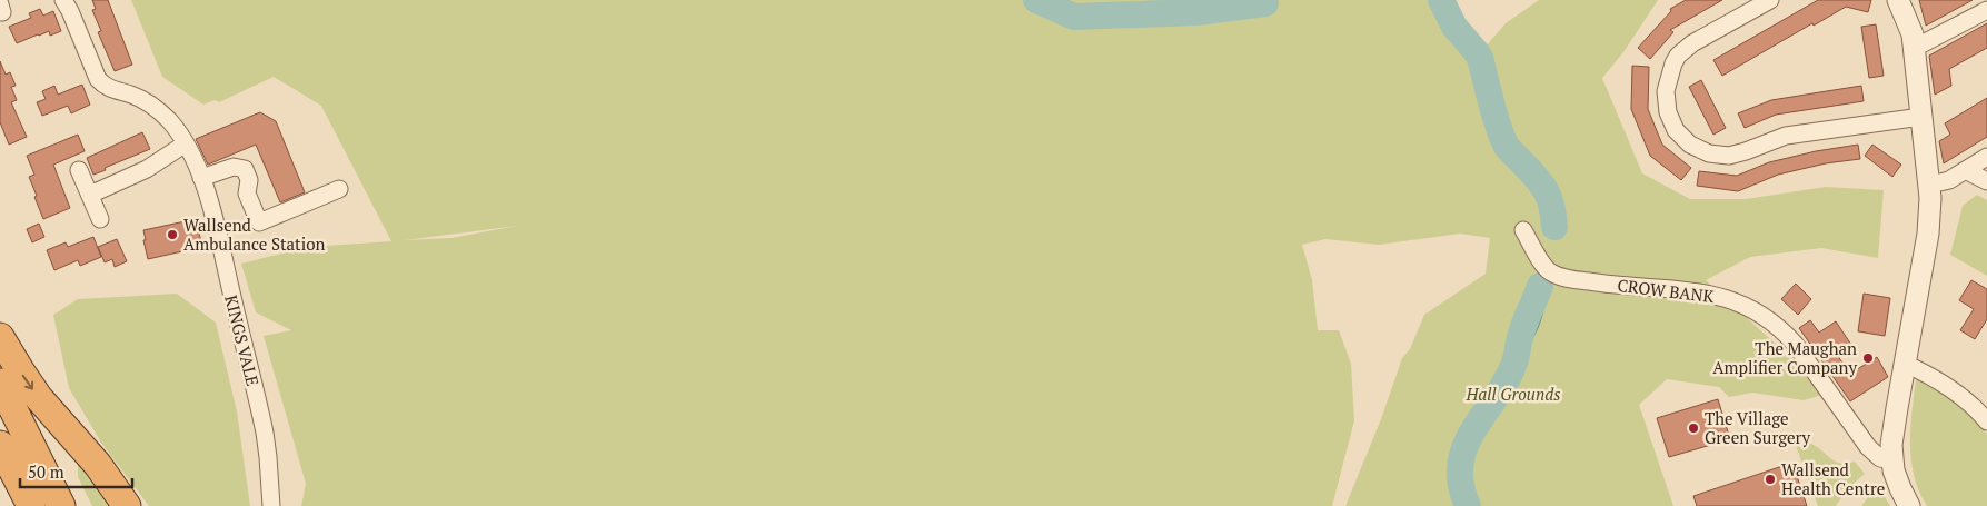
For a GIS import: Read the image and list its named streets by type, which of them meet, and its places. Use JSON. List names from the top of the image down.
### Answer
{
  "streets": {
    "street": ["CROW BANK", "KINGS VALE"]
  },
  "parks": ["Hall Grounds"],
  "places": [
    "Wallsend Ambulance Station",
    "The Maughan Amplifier Company",
    "The Village Green Surgery",
    "Wallsend Health Centre"
  ],
  "scale_bar": "50 m"
}
